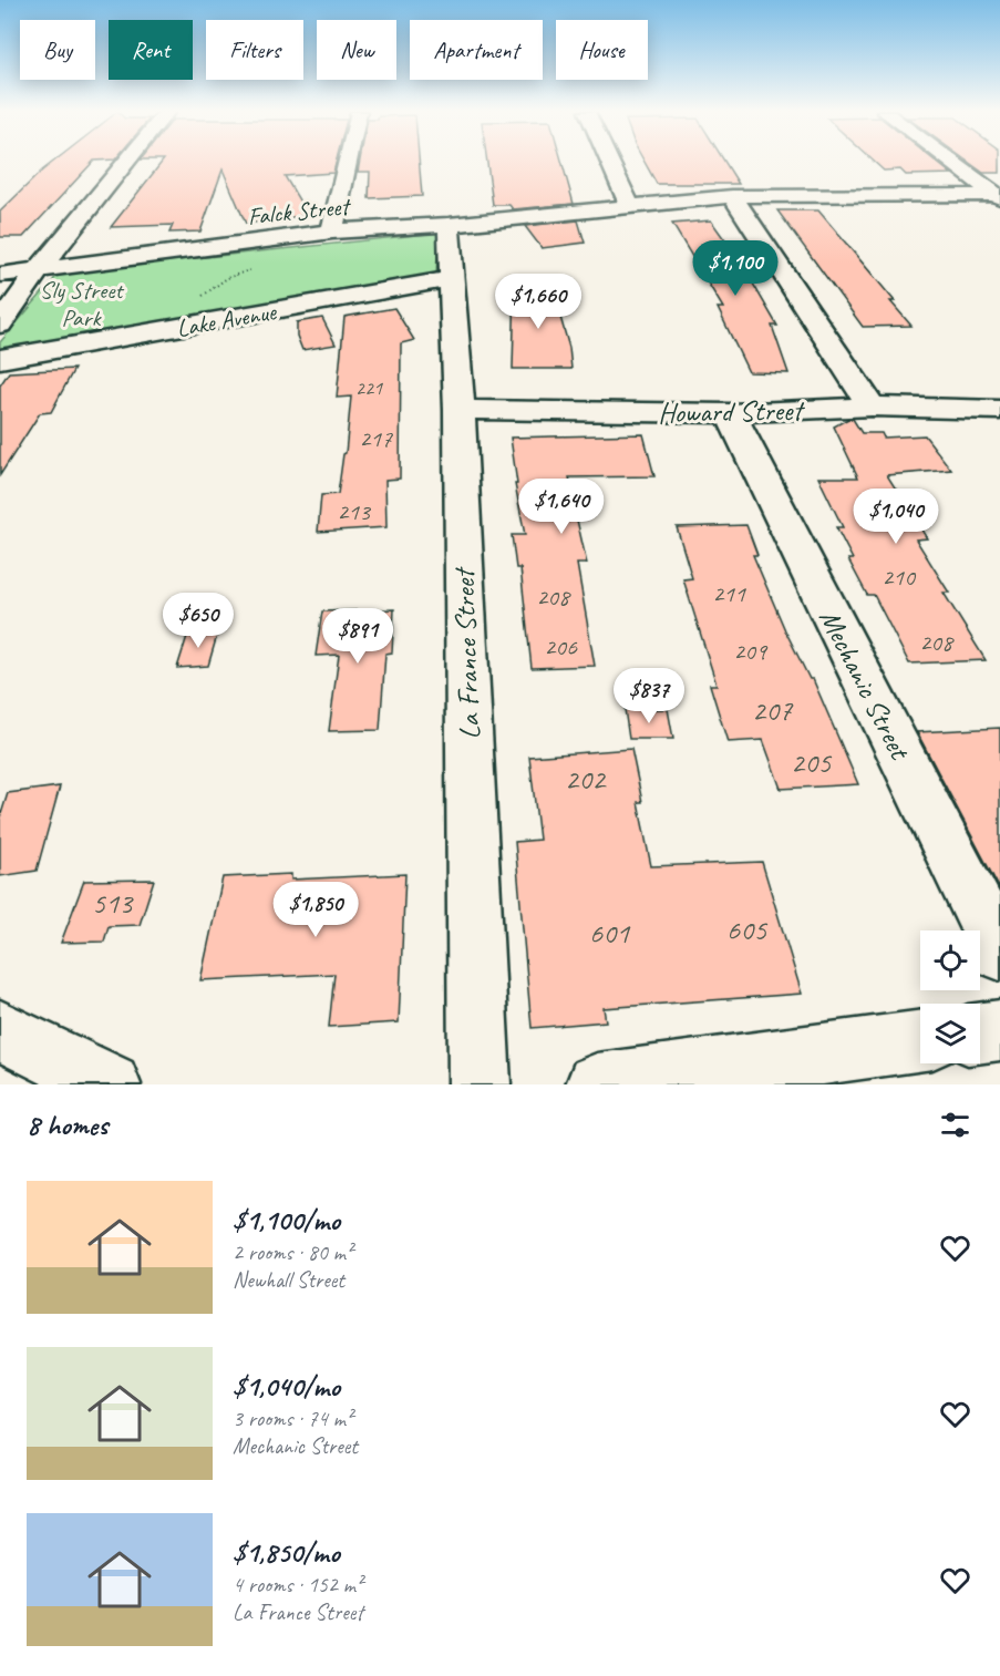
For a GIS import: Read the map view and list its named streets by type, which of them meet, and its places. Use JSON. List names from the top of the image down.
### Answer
{
  "streets": {
    "street": [
      "Falck Street",
      "Lake Avenue",
      "Howard Street",
      "La France Street",
      "Mechanic Street"
    ]
  },
  "crossings": [
    ["Falck Street", "La France Street"],
    ["Lake Avenue", "La France Street"],
    ["Howard Street", "La France Street"],
    ["Howard Street", "Mechanic Street"]
  ],
  "parks": ["Sly Street Park"],
  "house_numbers": [
    "221",
    "217",
    "213",
    "210",
    "211",
    "208",
    "208",
    "206",
    "209",
    "207",
    "205",
    "202",
    "513",
    "605",
    "601"
  ],
  "page": {
    "chip": [
      "Buy",
      "Rent",
      "Filters",
      "New",
      "Apartment",
      "House"
    ],
    "price": [
      "$1,100",
      "$1,660",
      "$1,640",
      "$1,040",
      "$650",
      "$891",
      "$837",
      "$1,850"
    ],
    "heading": "8 homes",
    "list": [
      {
        "name": "$1,100/mo",
        "note": "2 rooms · 80 m² · Newhall Street"
      },
      {
        "name": "$1,040/mo",
        "note": "3 rooms · 74 m² · Mechanic Street"
      },
      {
        "name": "$1,850/mo",
        "note": "4 rooms · 152 m² · La France Street"
      }
    ]
  }
}
